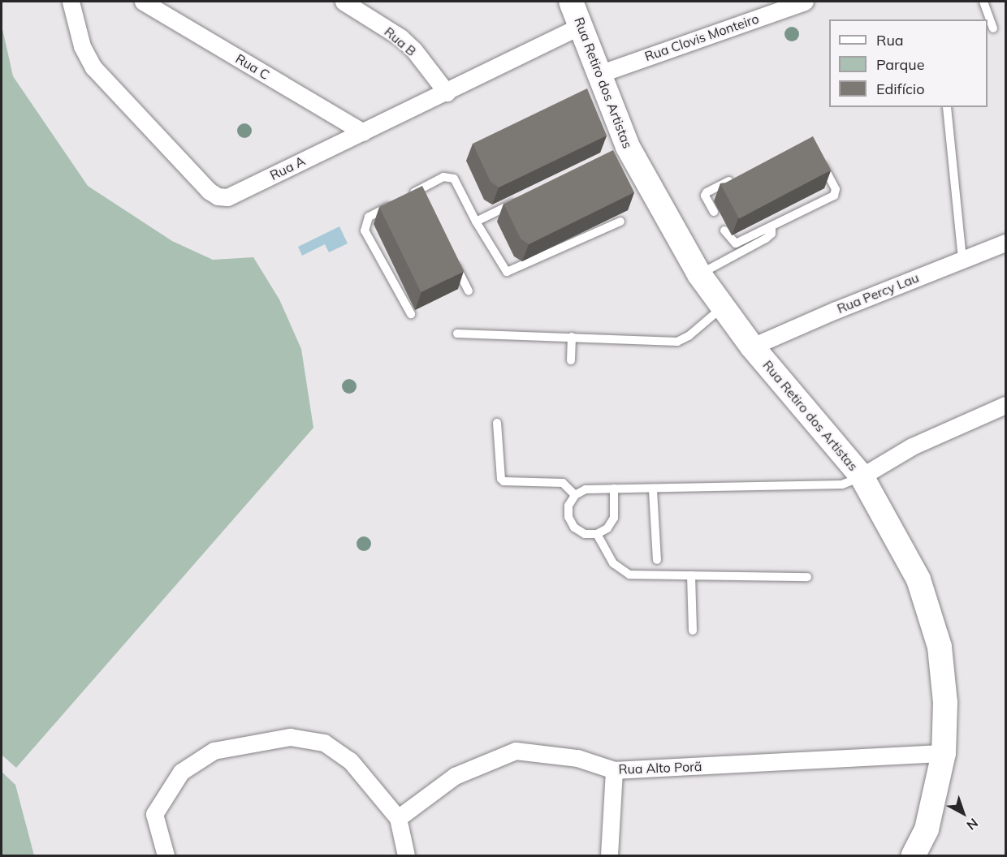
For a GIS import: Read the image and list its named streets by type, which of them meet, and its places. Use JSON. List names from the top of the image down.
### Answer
{
  "streets": {
    "street": [
      "Rua Clovis Monteiro",
      "Rua B",
      "Rua C",
      "Rua Retiro dos Artistas",
      "Rua A",
      "Rua Percy Lau",
      "Rua Alto Porã"
    ]
  },
  "crossings": [
    ["Rua Clovis Monteiro", "Rua Retiro dos Artistas"],
    ["Rua B", "Rua A"],
    ["Rua C", "Rua A"],
    ["Rua Retiro dos Artistas", "Rua A"],
    ["Rua Retiro dos Artistas", "Rua Percy Lau"],
    ["Rua Retiro dos Artistas", "Rua Alto Porã"]
  ],
  "legend": ["Rua", "Parque", "Edifício"],
  "north": "bottom right"
}
